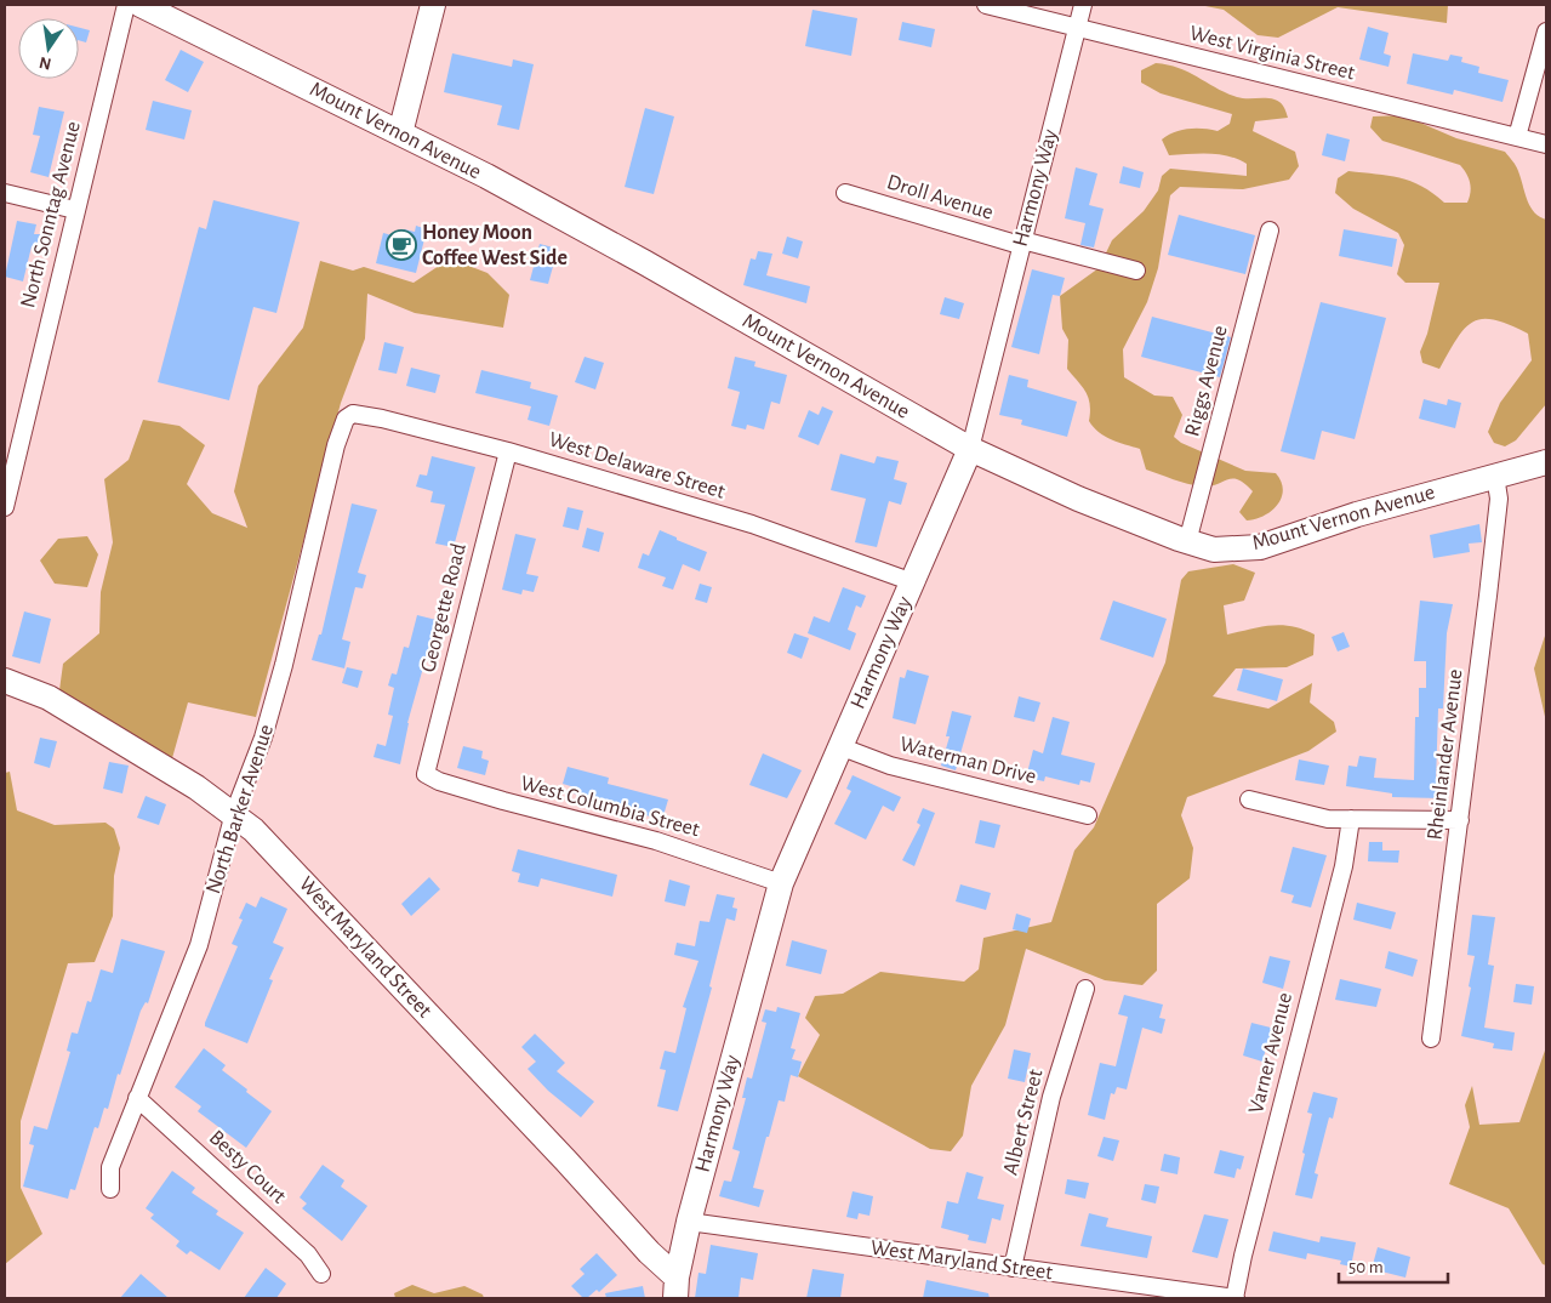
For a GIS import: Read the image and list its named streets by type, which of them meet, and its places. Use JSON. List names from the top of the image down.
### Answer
{
  "streets": {
    "street": [
      "West Virginia Street",
      "Mount Vernon Avenue",
      "Harmony Way",
      "Droll Avenue",
      "North Sonntag Avenue",
      "Riggs Avenue",
      "West Delaware Street",
      "Georgette Road",
      "Rheinlander Avenue",
      "Waterman Drive",
      "West Columbia Street",
      "North Barker Avenue",
      "West Maryland Street",
      "Varner Avenue",
      "Albert Street",
      "Besty Court"
    ]
  },
  "crossings": [
    ["West Virginia Street", "Harmony Way"],
    ["Mount Vernon Avenue", "Harmony Way"],
    ["Mount Vernon Avenue", "Riggs Avenue"],
    ["Mount Vernon Avenue", "Rheinlander Avenue"],
    ["Harmony Way", "Droll Avenue"],
    ["Harmony Way", "West Delaware Street"],
    ["Harmony Way", "Waterman Drive"],
    ["Harmony Way", "West Columbia Street"],
    ["Harmony Way", "West Maryland Street"],
    ["West Delaware Street", "Georgette Road"],
    ["West Delaware Street", "North Barker Avenue"],
    ["Georgette Road", "West Columbia Street"],
    ["North Barker Avenue", "West Maryland Street"],
    ["North Barker Avenue", "Besty Court"],
    ["West Maryland Street", "Varner Avenue"],
    ["West Maryland Street", "Albert Street"]
  ],
  "places": {
    "cafe": ["Honey Moon Coffee West Side"]
  },
  "scale_bar": "50 m",
  "north": "bottom"
}
